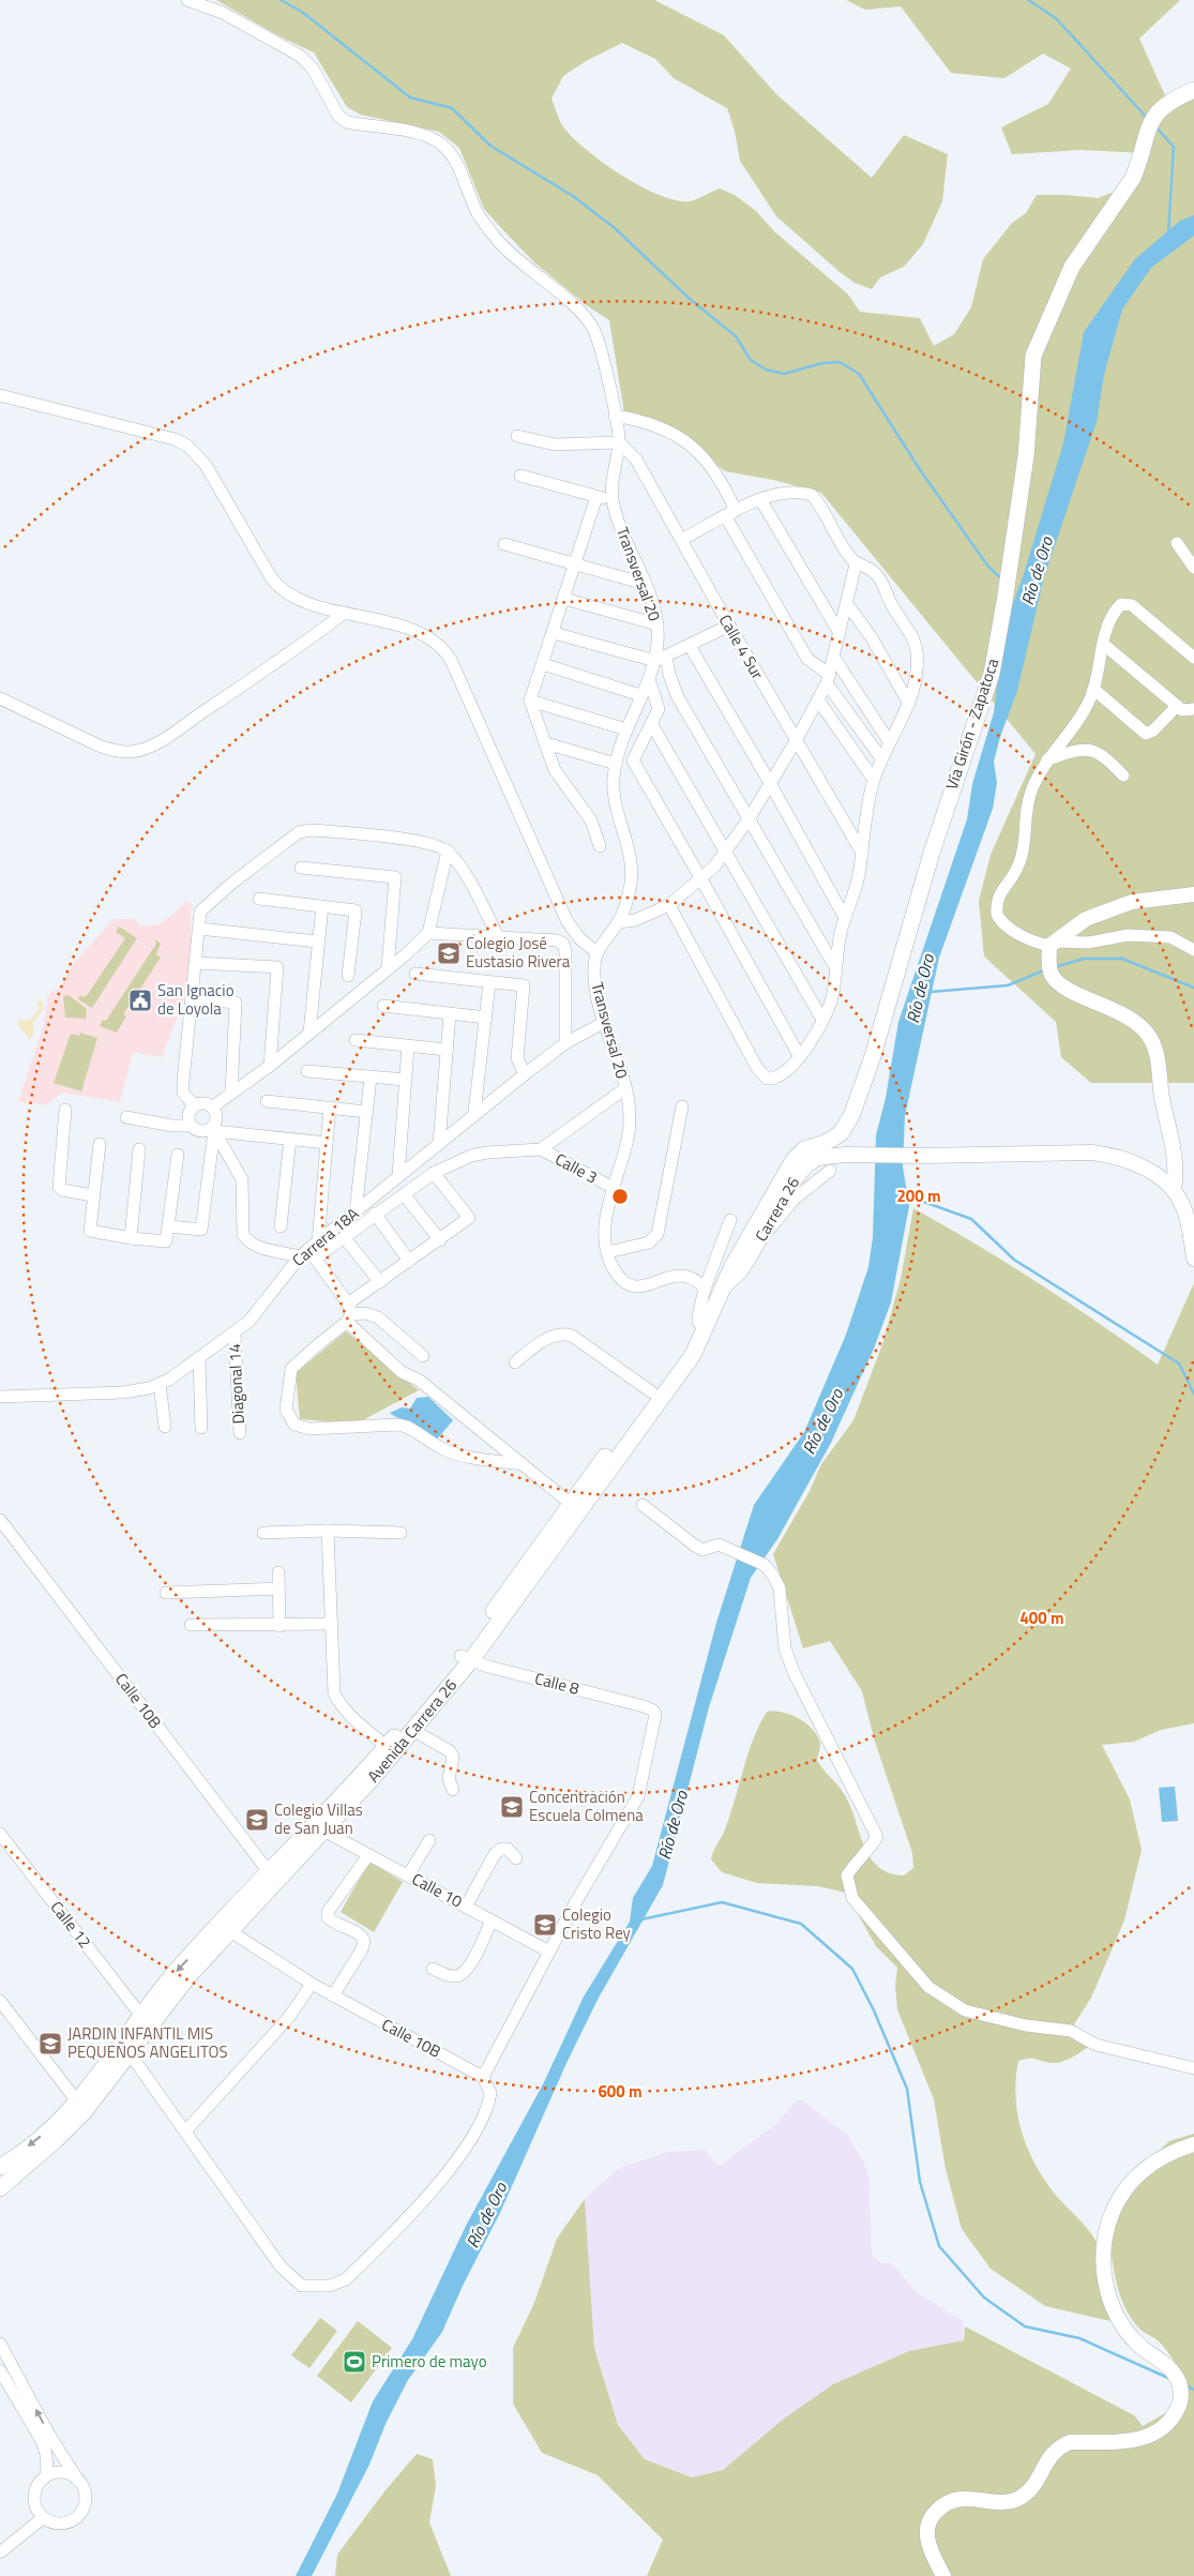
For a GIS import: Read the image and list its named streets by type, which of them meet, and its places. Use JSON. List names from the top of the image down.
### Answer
{
  "streets": {
    "main road": ["Vía Girón - Zapatoca", "Avenida Carrera 26"],
    "street": [
      "Transversal 20",
      "Calle 4 Sur",
      "Calle 3",
      "Carrera 26",
      "Carrera 18A",
      "Diagonal 14",
      "Calle 8",
      "Calle 10B",
      "Calle 10",
      "Calle 12"
    ]
  },
  "crossings": [
    ["Transversal 20", "Calle 4 Sur"],
    ["Transversal 20", "Calle 3"],
    ["Transversal 20", "Carrera 18A"],
    ["Vía Girón - Zapatoca", "Carrera 26"],
    ["Vía Girón - Zapatoca", "Avenida Carrera 26"],
    ["Carrera 26", "Avenida Carrera 26"],
    ["Carrera 18A", "Diagonal 14"],
    ["Calle 8", "Avenida Carrera 26"],
    ["Calle 8", "Calle 10"],
    ["Calle 10B", "Avenida Carrera 26"],
    ["Avenida Carrera 26", "Calle 10"],
    ["Avenida Carrera 26", "Calle 12"]
  ],
  "water": ["Río de Oro"],
  "places": {
    "school or university": [
      "Colegio José Eustasio Rivera",
      "Concentración Escuela Colmena",
      "Colegio Villas de San Juan",
      "Colegio Cristo Rey",
      "JARDIN INFANTIL MIS PEQUEÑOS ANGELITOS"
    ],
    "public building": ["San Ignacio de Loyola"],
    "sports": ["Primero de mayo"]
  },
  "rings": ["200 m", "400 m", "600 m"]
}
